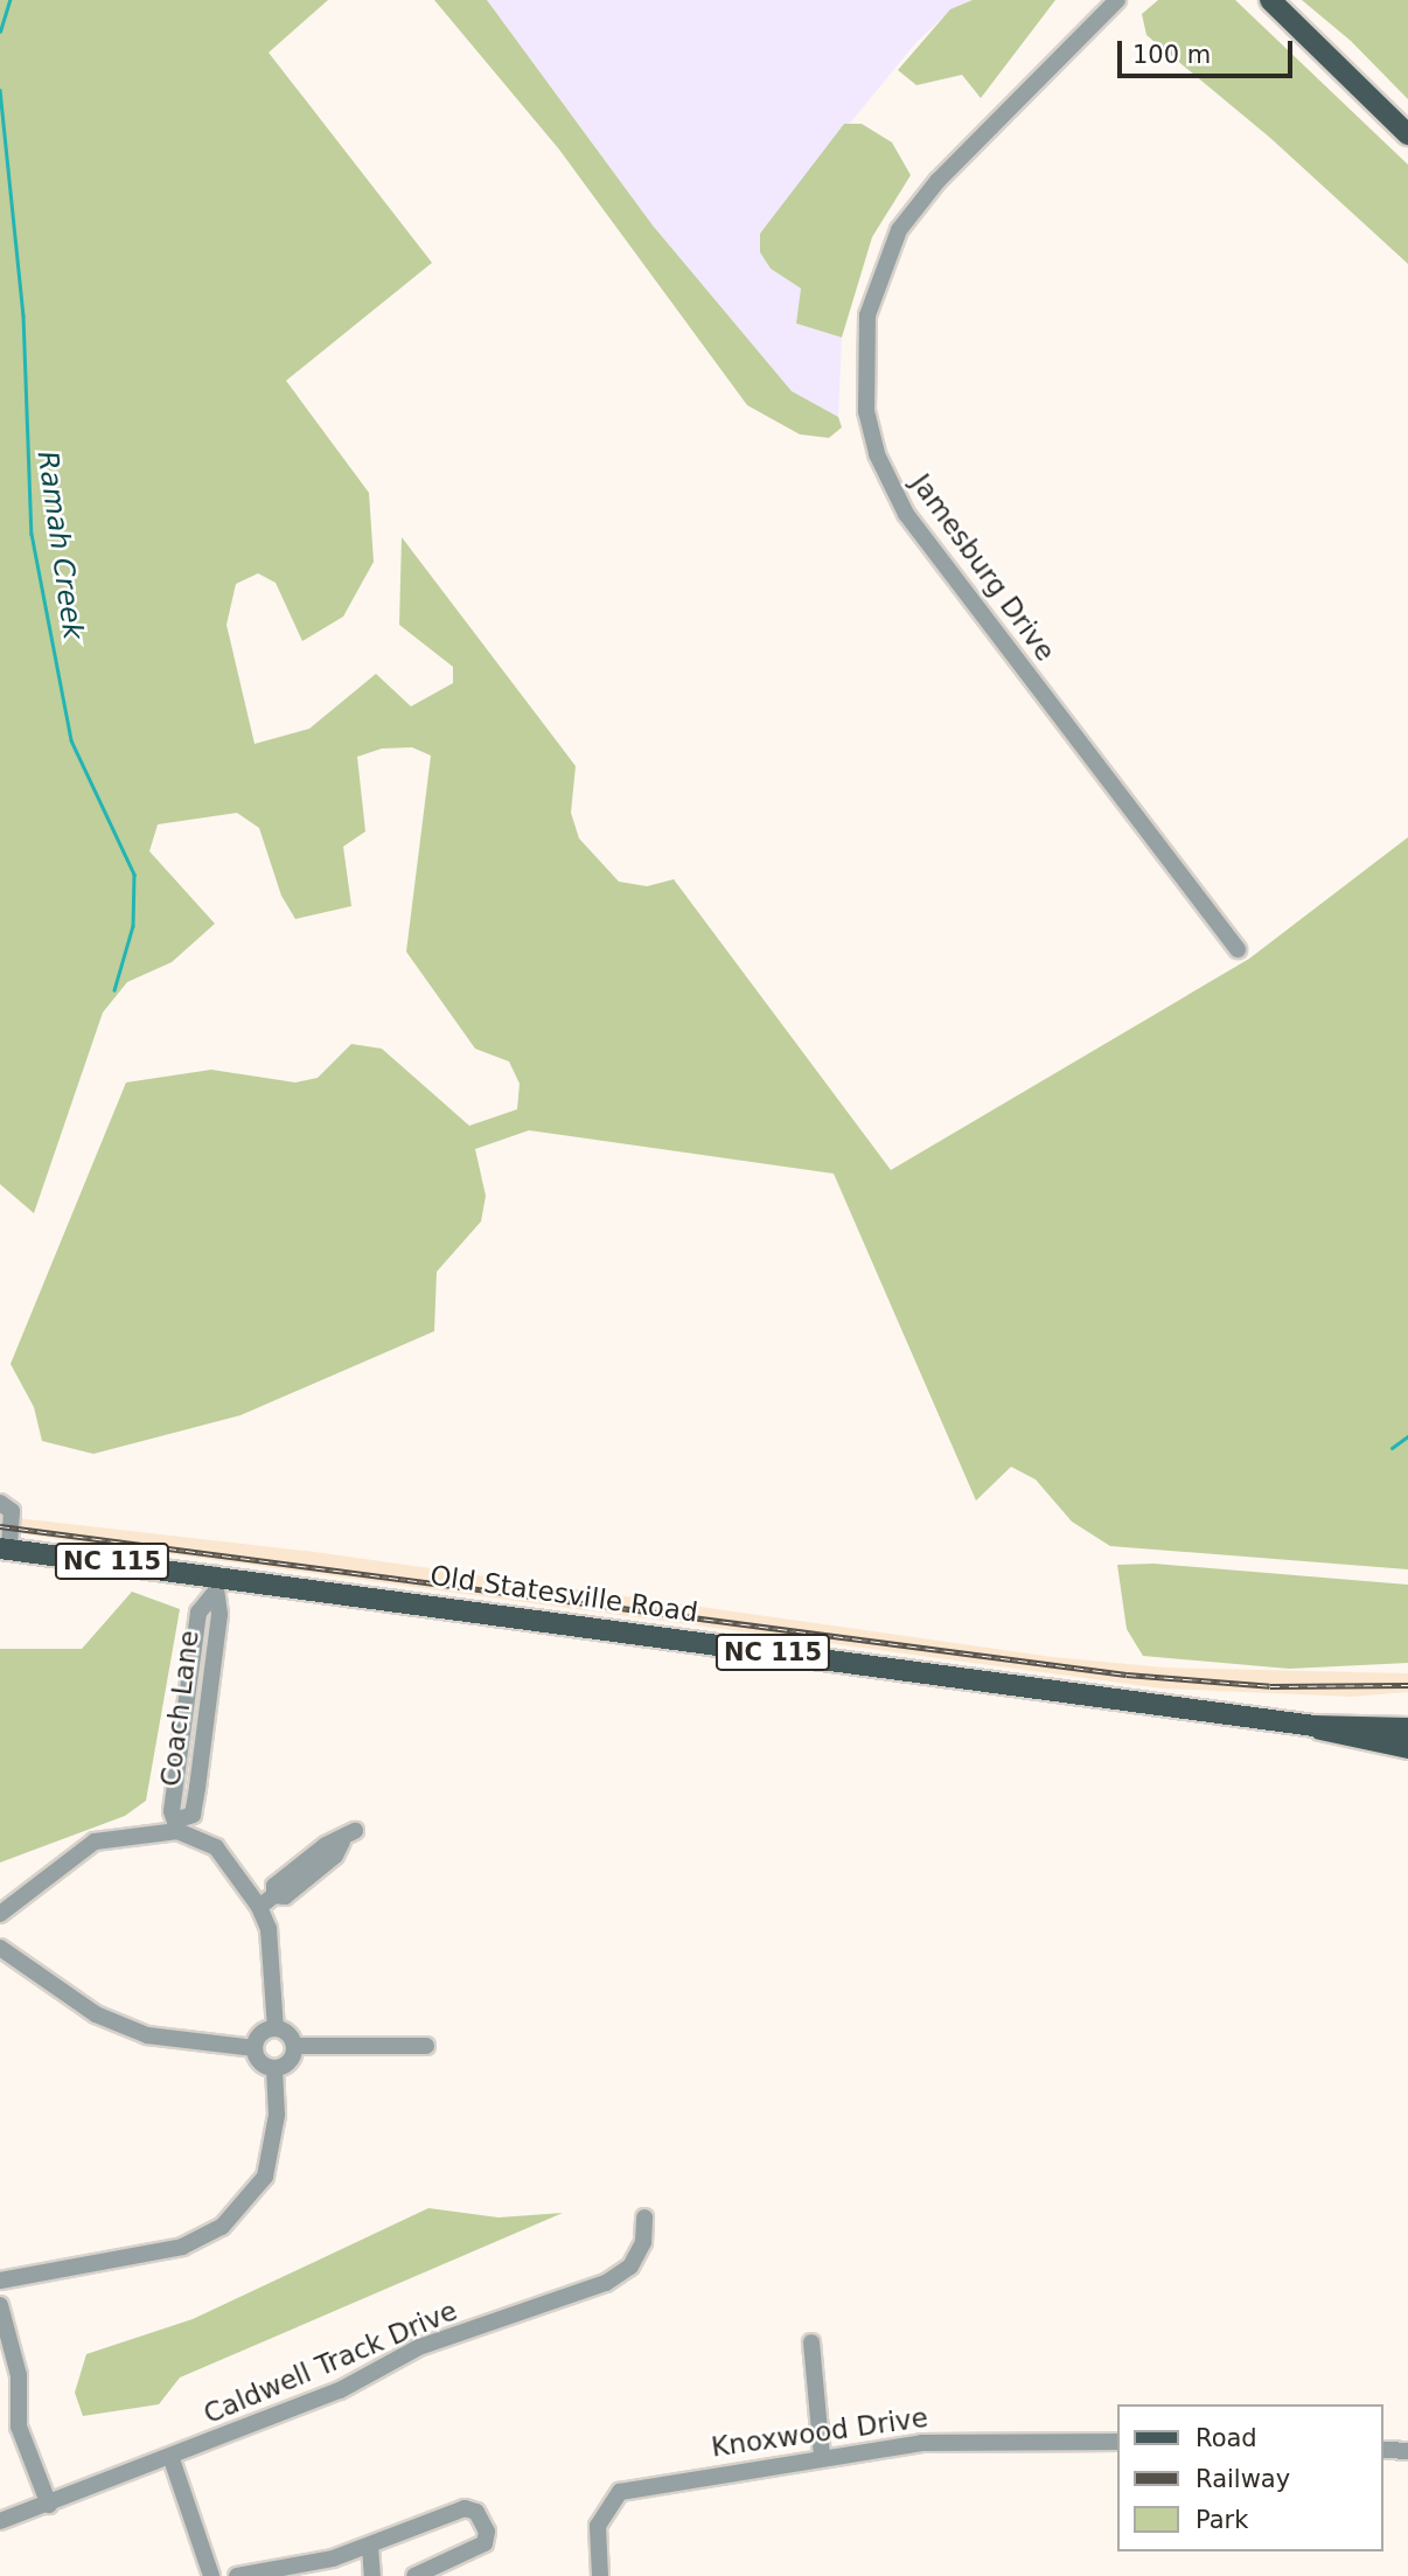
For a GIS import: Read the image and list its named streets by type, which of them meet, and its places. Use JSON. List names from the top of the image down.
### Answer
{
  "streets": {
    "main road": ["NC 115", "Old Statesville Road"],
    "street": [
      "Jamesburg Drive",
      "Coach Lane",
      "Caldwell Track Drive",
      "Knoxwood Drive"
    ]
  },
  "crossings": [
    ["Old Statesville Road", "Coach Lane"]
  ],
  "water": ["Ramah Creek"],
  "legend": ["Road", "Railway", "Park"],
  "scale_bar": "100 m"
}
